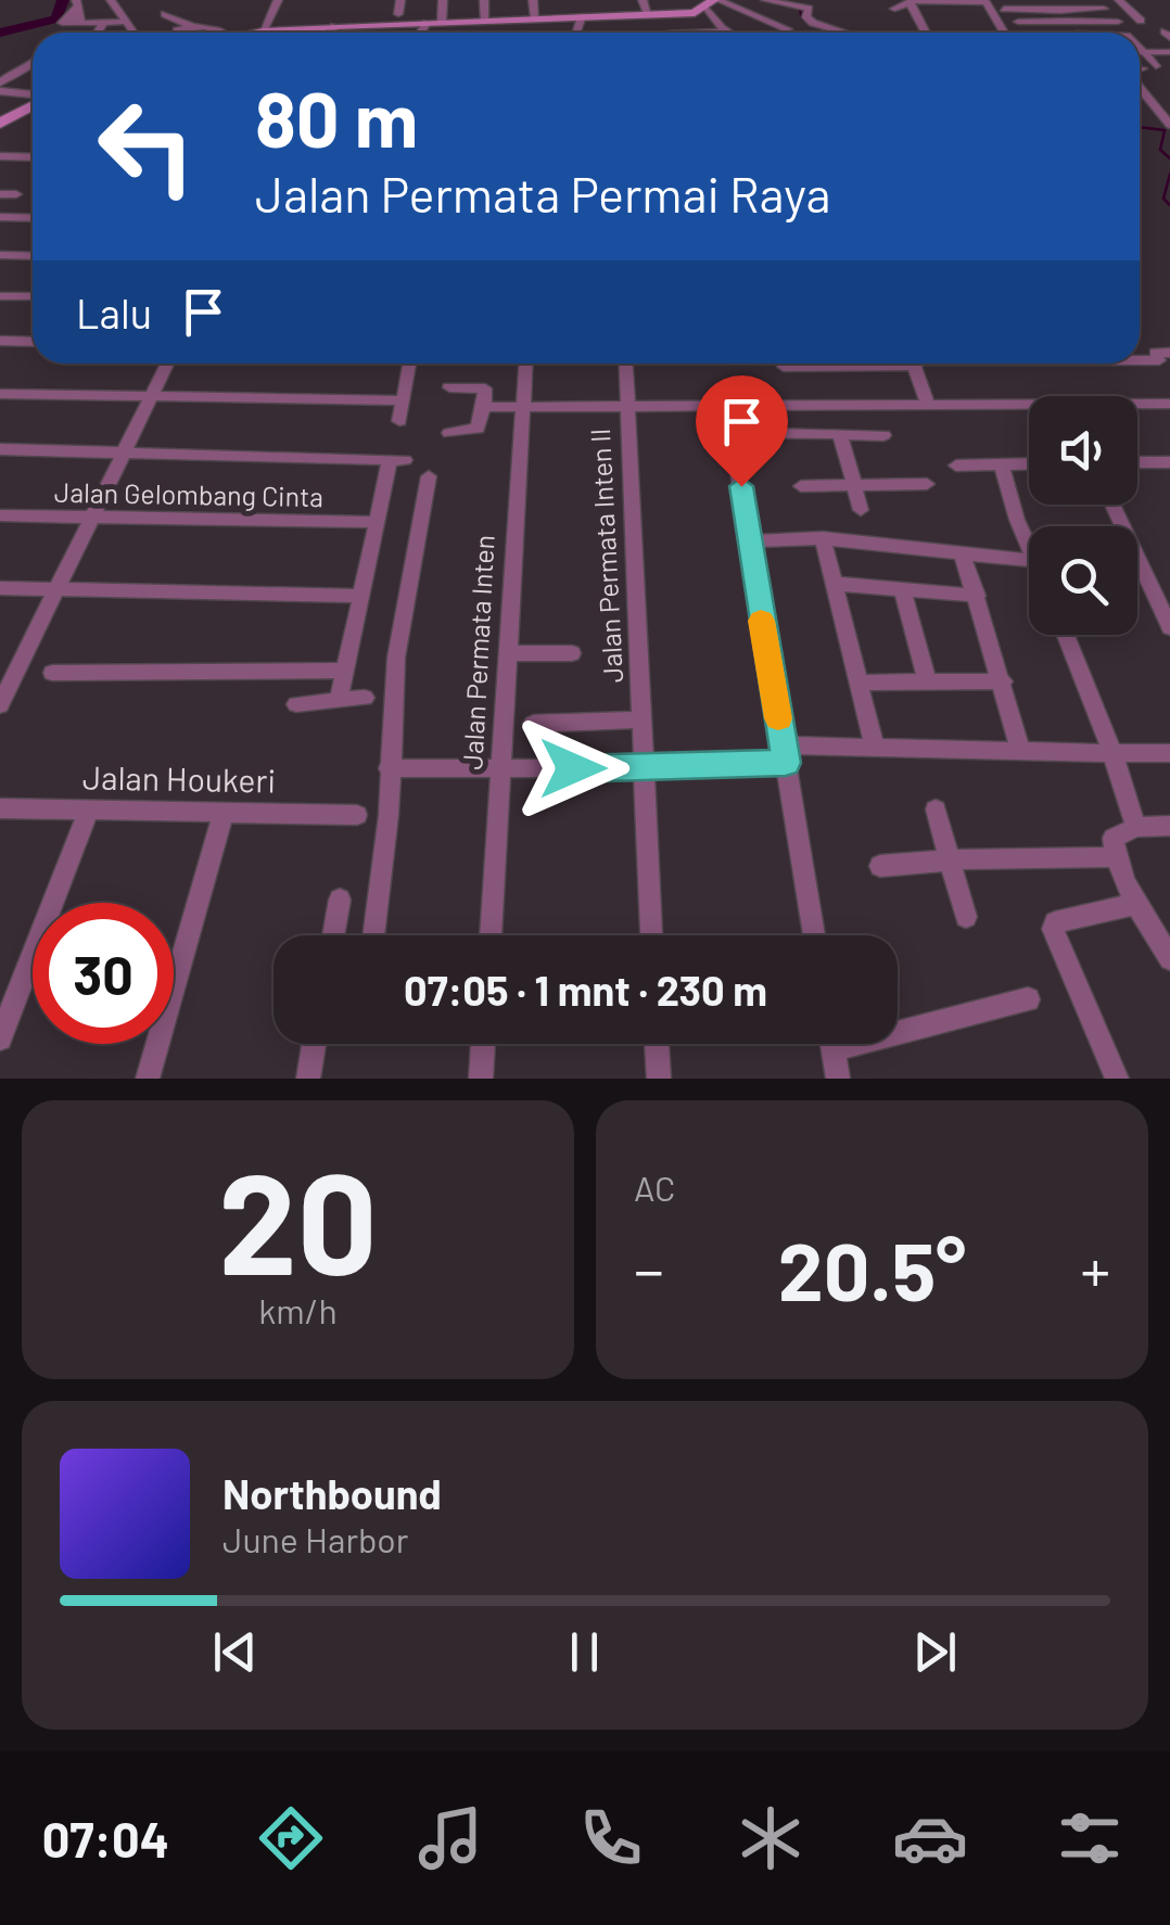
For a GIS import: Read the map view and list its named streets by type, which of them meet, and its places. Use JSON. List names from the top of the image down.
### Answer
{
  "streets": {
    "street": [
      "Jalan Gelombang Cinta",
      "Jalan Permata Inten II",
      "Jalan Permata Inten",
      "Jalan Houkeri"
    ]
  },
  "page": {
    "turn": ["80 m", "Jalan Permata Permai Raya"],
    "then": "Lalu",
    "limit": "30",
    "trip": "07:05 · 1 mnt · 230 m",
    "tile": [
      ["20", "km/h"],
      "AC"
    ],
    "heat": ["−", "20.5°", "+"],
    "song": ["Northbound", "June Harbor"],
    "tabs": "07:04"
  }
}
